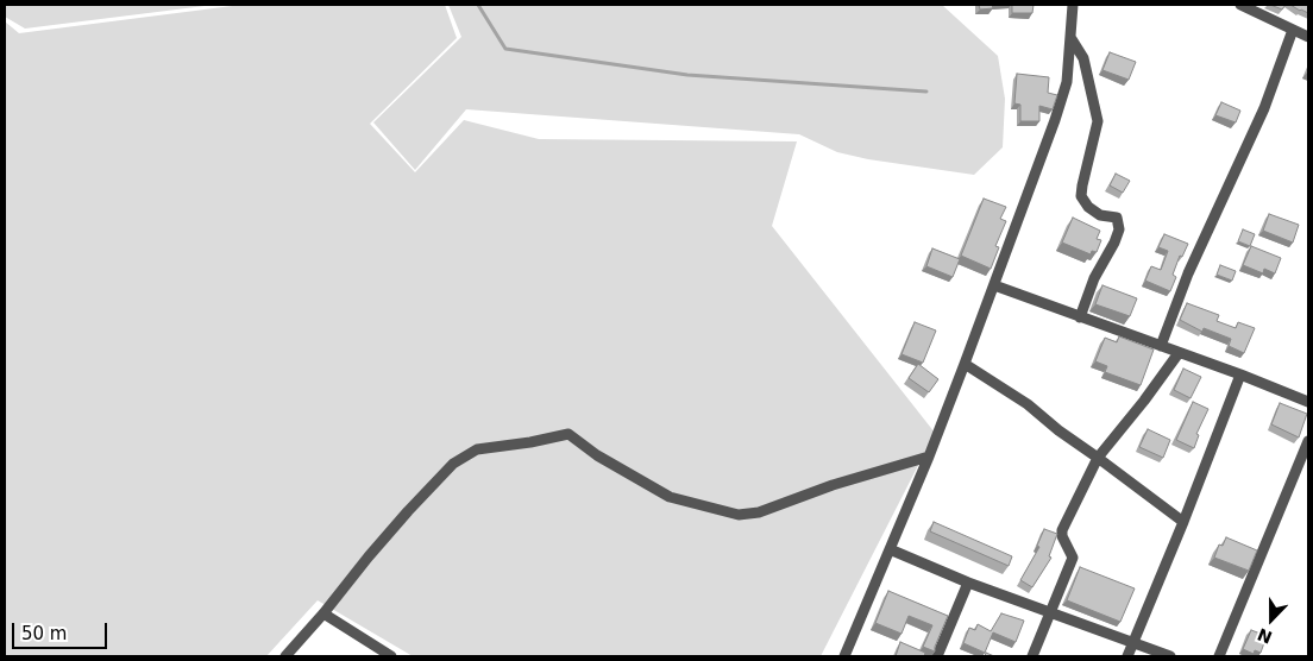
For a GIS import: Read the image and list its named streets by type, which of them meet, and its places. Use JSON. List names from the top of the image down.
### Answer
{
  "scale_bar": "50 m",
  "north": "bottom"
}
